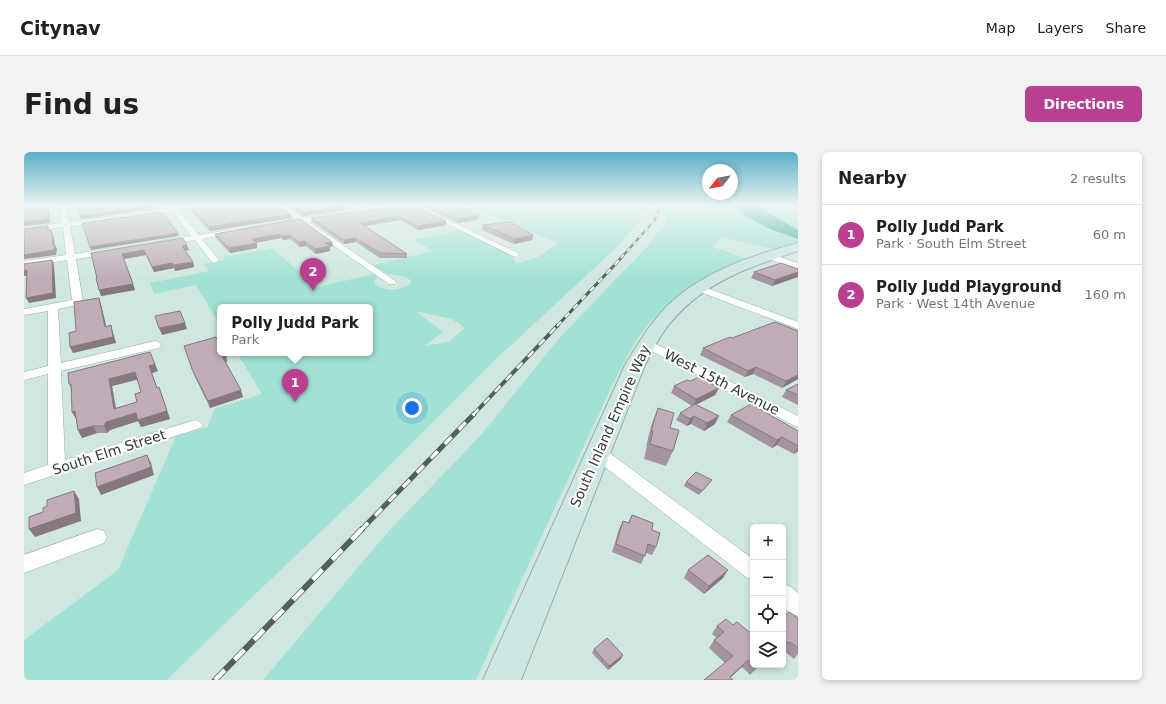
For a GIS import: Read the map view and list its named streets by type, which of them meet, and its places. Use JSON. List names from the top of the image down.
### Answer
{
  "streets": {
    "street": ["West 15th Avenue", "South Inland Empire Way", "South Elm Street"]
  },
  "crossings": [
    ["West 15th Avenue", "South Inland Empire Way"]
  ],
  "north": "bottom left",
  "page": {
    "header": "Citynav",
    "nav": ["Map", "Layers", "Share"],
    "buttons": "Directions",
    "title": "Find us",
    "heading": ["Nearby", "2 results"],
    "list": [
      {
        "mark": "1",
        "name": "Polly Judd Park",
        "note": "Park · South Elm Street",
        "value": "60 m"
      },
      {
        "mark": "2",
        "name": "Polly Judd Playground",
        "note": "Park · West 14th Avenue",
        "value": "160 m"
      }
    ],
    "pins": ["2", "1"],
    "popup": ["Polly Judd Park", "Park"],
    "map_buttons": ["+", "−"]
  }
}
